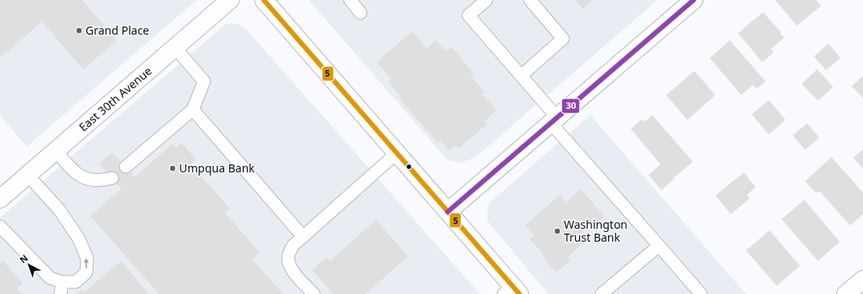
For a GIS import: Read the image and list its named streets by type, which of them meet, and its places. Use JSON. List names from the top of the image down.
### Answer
{
  "streets": {
    "street": ["East 30th Avenue"]
  },
  "places": ["Grand Place", "Umpqua Bank", "Washington Trust Bank"],
  "lines": ["transit line 5", "transit line 30"],
  "north": "top left"
}
